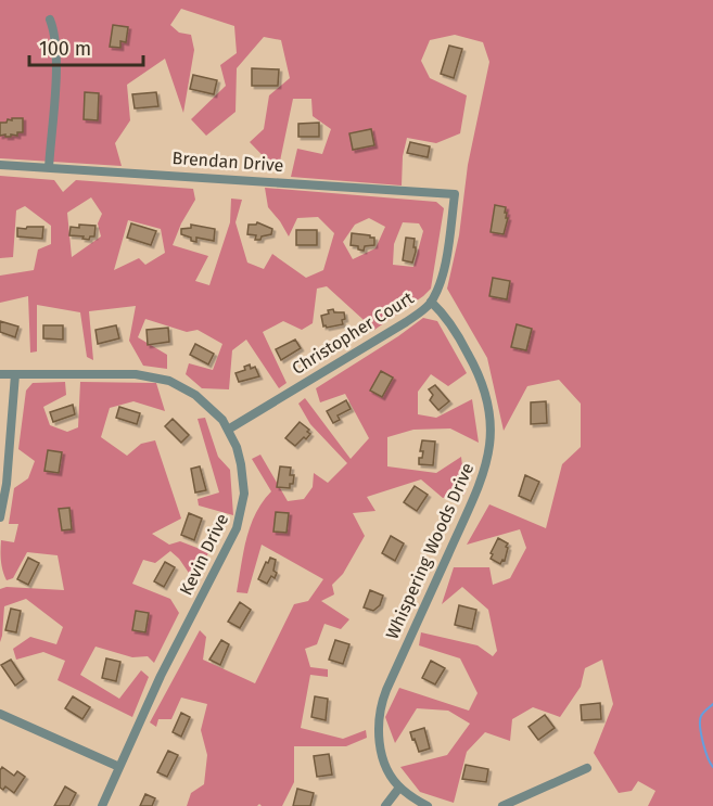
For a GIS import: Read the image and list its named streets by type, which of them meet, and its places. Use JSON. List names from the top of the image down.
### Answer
{
  "streets": {
    "street": [
      "Brendan Drive",
      "Christopher Court",
      "Whispering Woods Drive",
      "Kevin Drive"
    ]
  },
  "crossings": [
    ["Brendan Drive", "Christopher Court"],
    ["Christopher Court", "Whispering Woods Drive"],
    ["Christopher Court", "Kevin Drive"]
  ],
  "scale_bar": "100 m"
}
